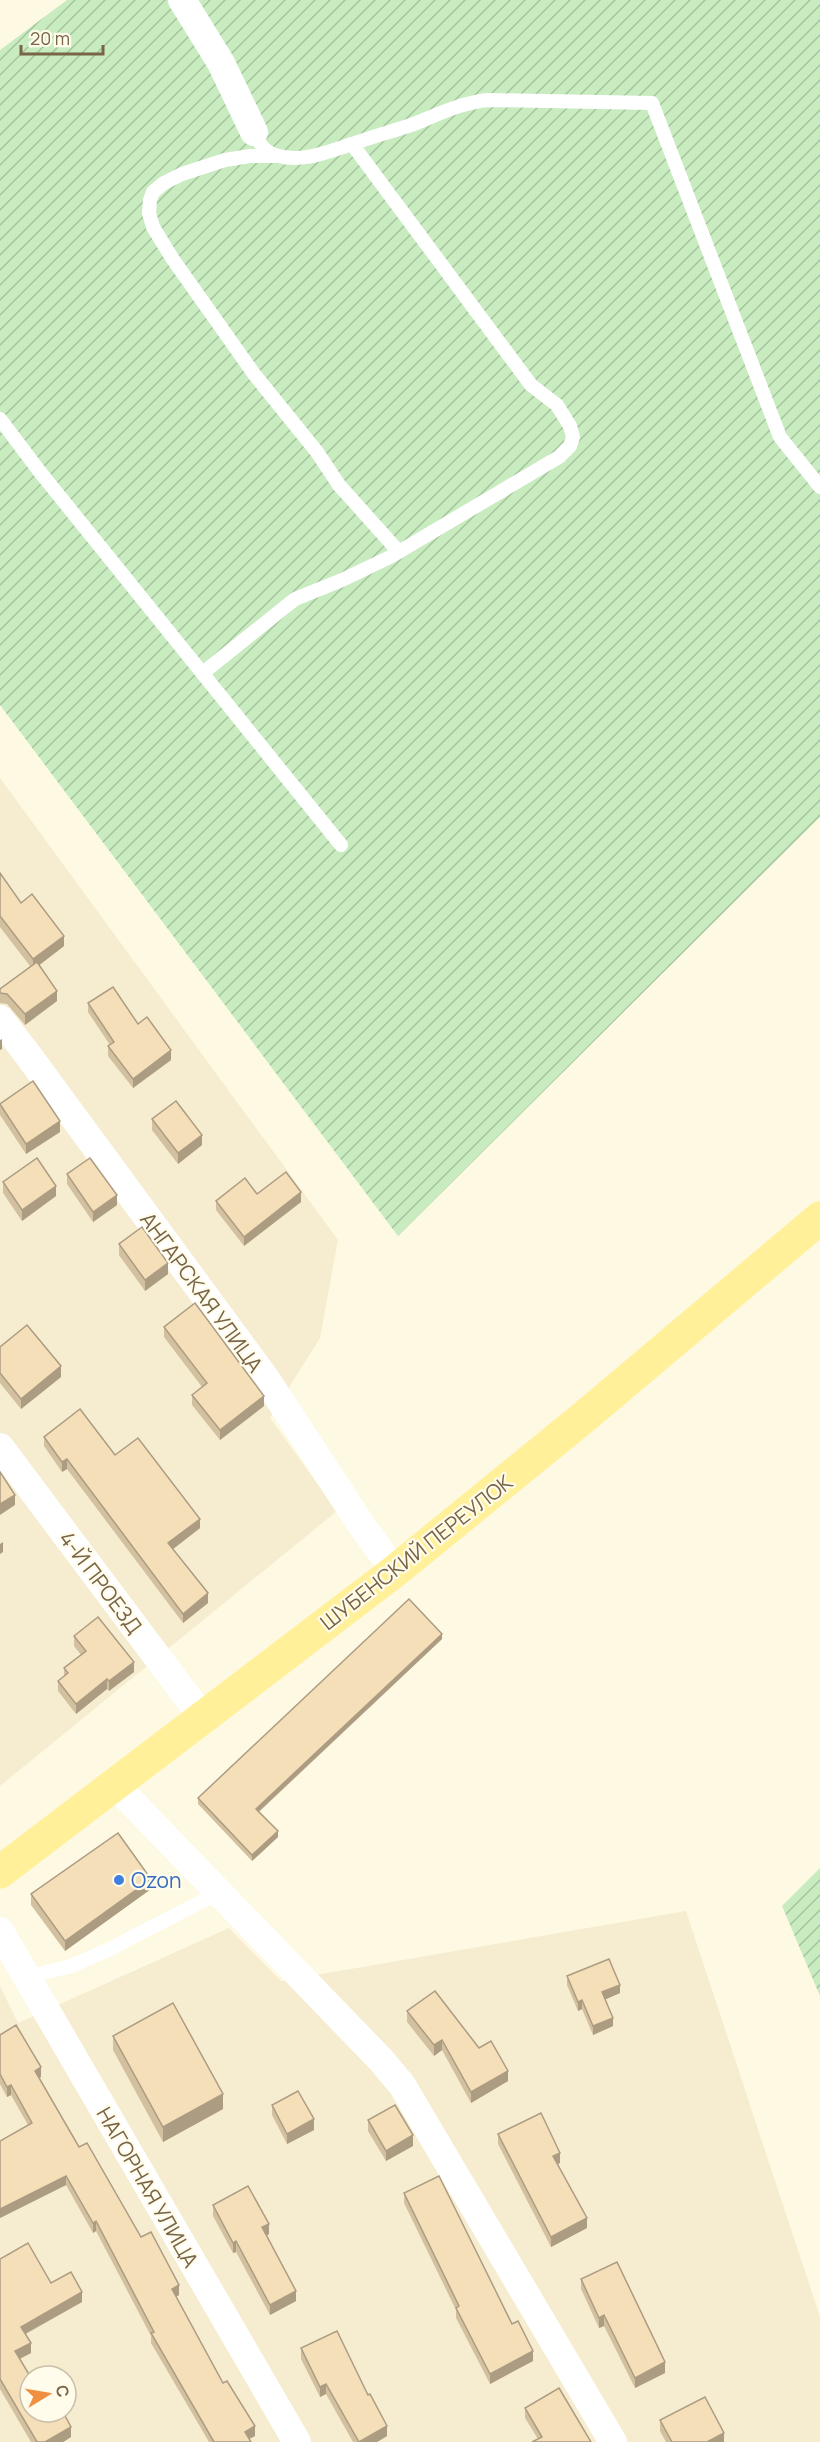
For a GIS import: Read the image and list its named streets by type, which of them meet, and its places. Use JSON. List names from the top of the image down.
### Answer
{
  "streets": {
    "main road": ["ШУБЕНСКИЙ ПЕРЕУЛОК"],
    "street": ["АНГАРСКАЯ УЛИЦА", "4-Й ПРОЕЗД", "НАГОРНАЯ УЛИЦА"]
  },
  "crossings": [
    ["АНГАРСКАЯ УЛИЦА", "ШУБЕНСКИЙ ПЕРЕУЛОК"],
    ["ШУБЕНСКИЙ ПЕРЕУЛОК", "4-Й ПРОЕЗД"]
  ],
  "places": ["Ozon"],
  "scale_bar": "20 m",
  "north": "right"
}
